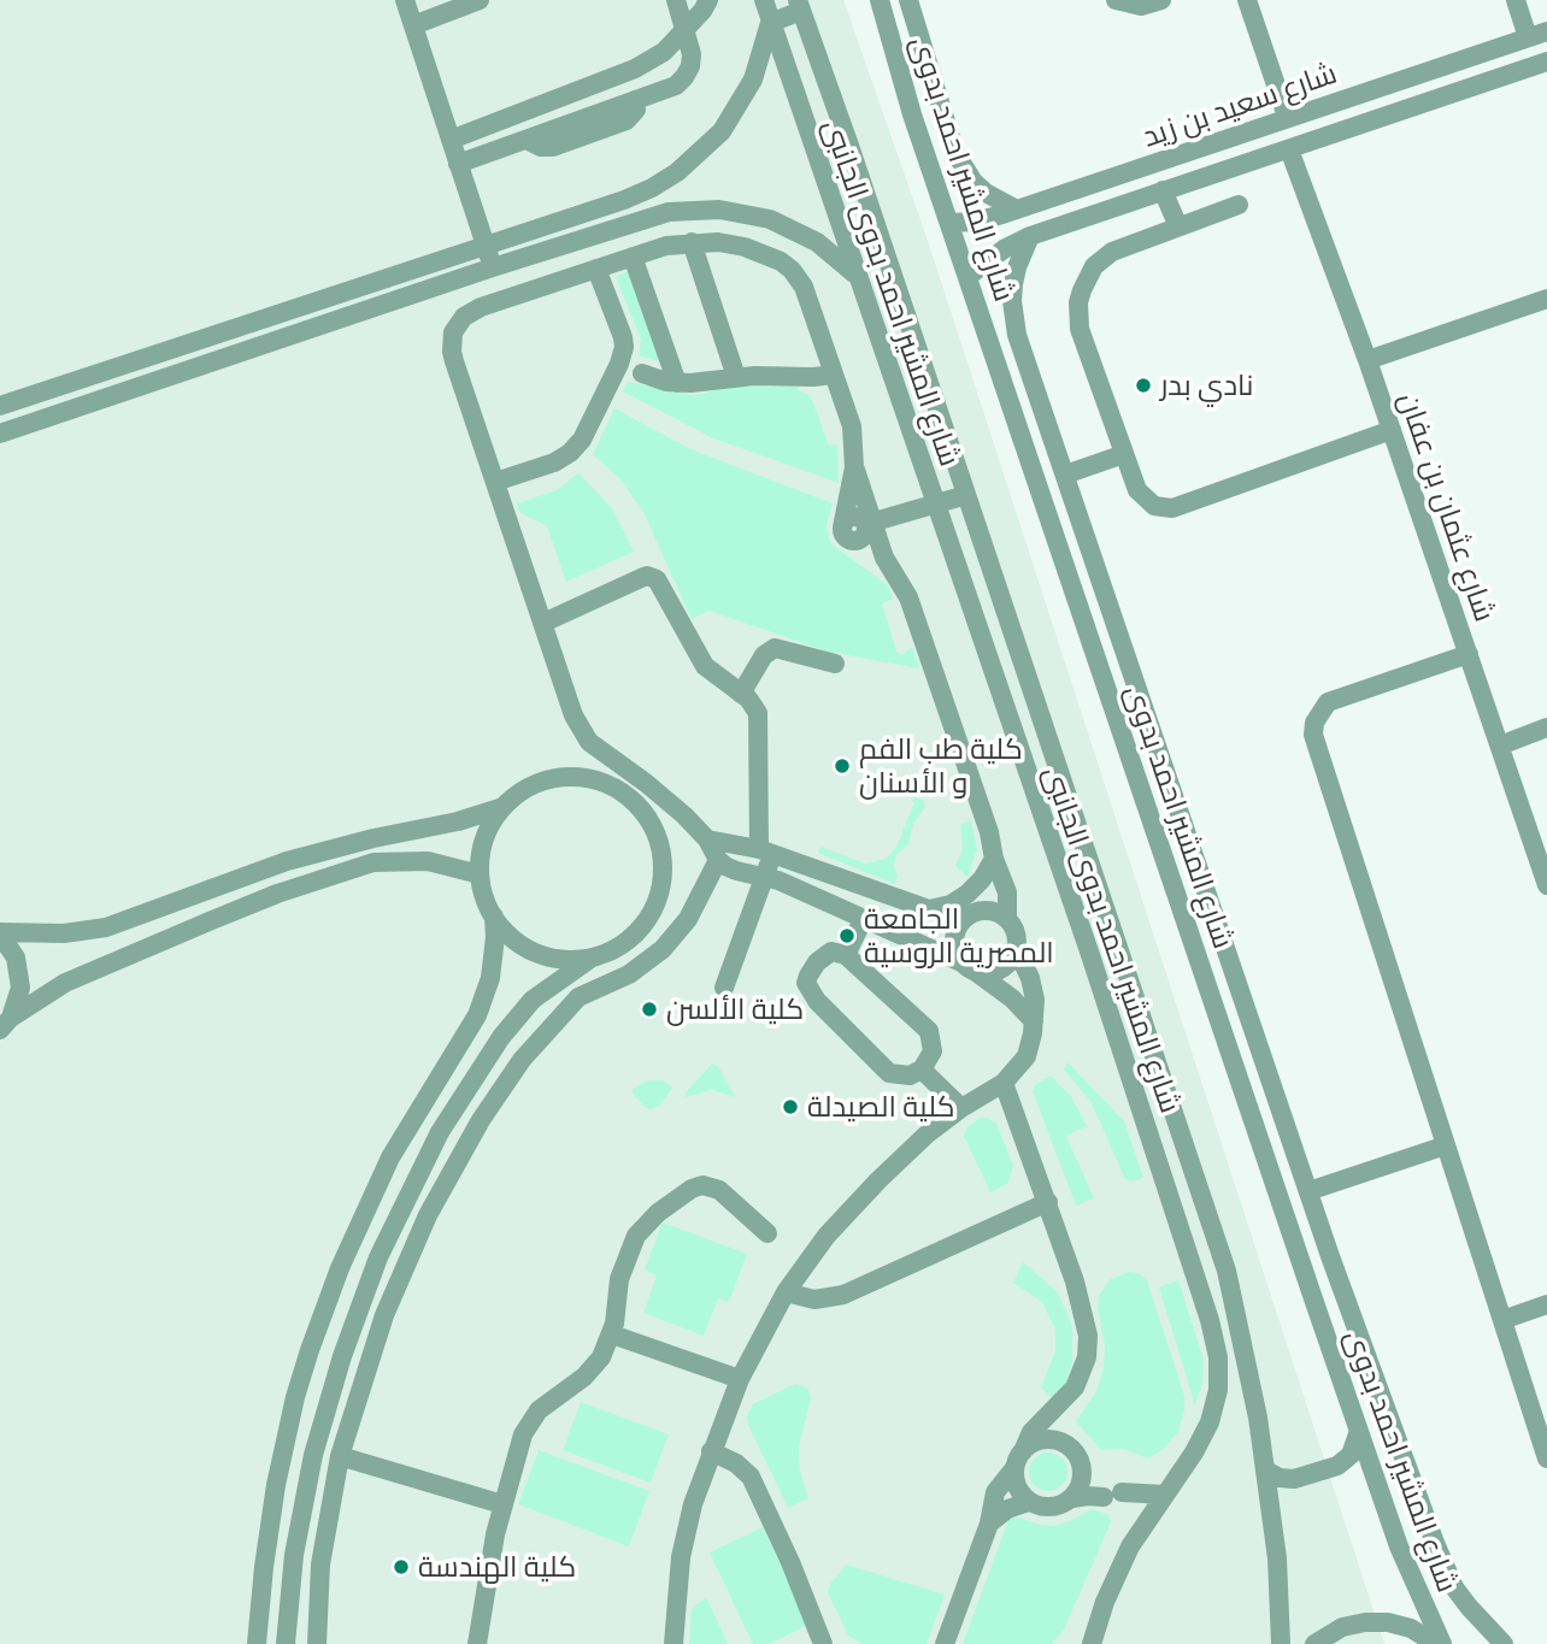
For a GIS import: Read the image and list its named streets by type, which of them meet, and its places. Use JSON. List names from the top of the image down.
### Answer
{
  "streets": {
    "street": [
      "شارع سعيد بن زيد",
      "شارع المشير احمد بدوى",
      "شارع المشير احمد بدوى الجانبى",
      "شارع عثمان بن عفان"
    ]
  },
  "crossings": [
    ["شارع سعيد بن زيد", "شارع المشير احمد بدوى"],
    ["شارع سعيد بن زيد", "شارع عثمان بن عفان"]
  ],
  "places": [
    "نادي بدر",
    "كلية طب الفم و الأسنان",
    "الجامعة المصرية الروسية",
    "كلية الألسن",
    "كلية الصيدلة",
    "كلية الهندسة"
  ]
}
